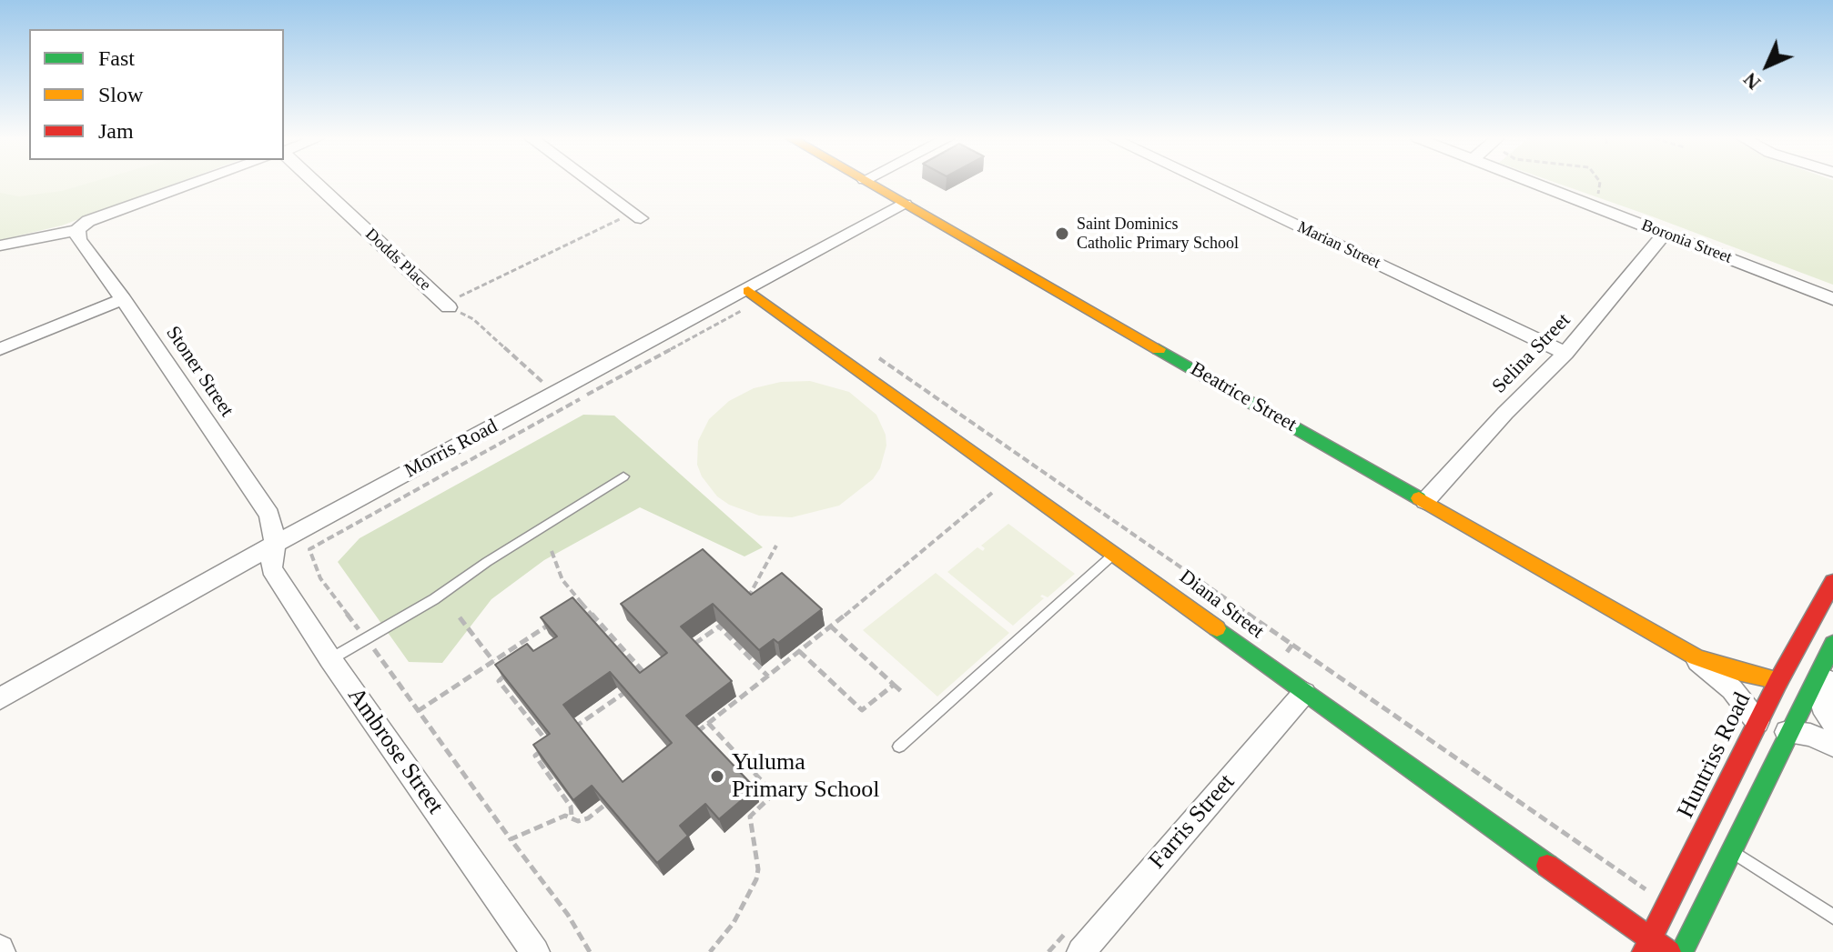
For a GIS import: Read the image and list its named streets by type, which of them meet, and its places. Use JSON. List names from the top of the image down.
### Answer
{
  "streets": {
    "street": [
      "Boronia Street",
      "Marian Street",
      "Dodds Place",
      "Selina Street",
      "Stoner Street",
      "Beatrice Street",
      "Morris Road",
      "Diana Street",
      "Ambrose Street",
      "Huntriss Road",
      "Farris Street"
    ]
  },
  "crossings": [
    ["Boronia Street", "Selina Street"],
    ["Marian Street", "Selina Street"],
    ["Selina Street", "Beatrice Street"],
    ["Stoner Street", "Morris Road"],
    ["Stoner Street", "Ambrose Street"],
    ["Beatrice Street", "Morris Road"],
    ["Beatrice Street", "Huntriss Road"],
    ["Morris Road", "Diana Street"],
    ["Morris Road", "Ambrose Street"],
    ["Diana Street", "Huntriss Road"],
    ["Diana Street", "Farris Street"]
  ],
  "places": ["Saint Dominics Catholic Primary School", "Yuluma Primary School"],
  "legend": ["Fast", "Slow", "Jam"],
  "north": "bottom left"
}
